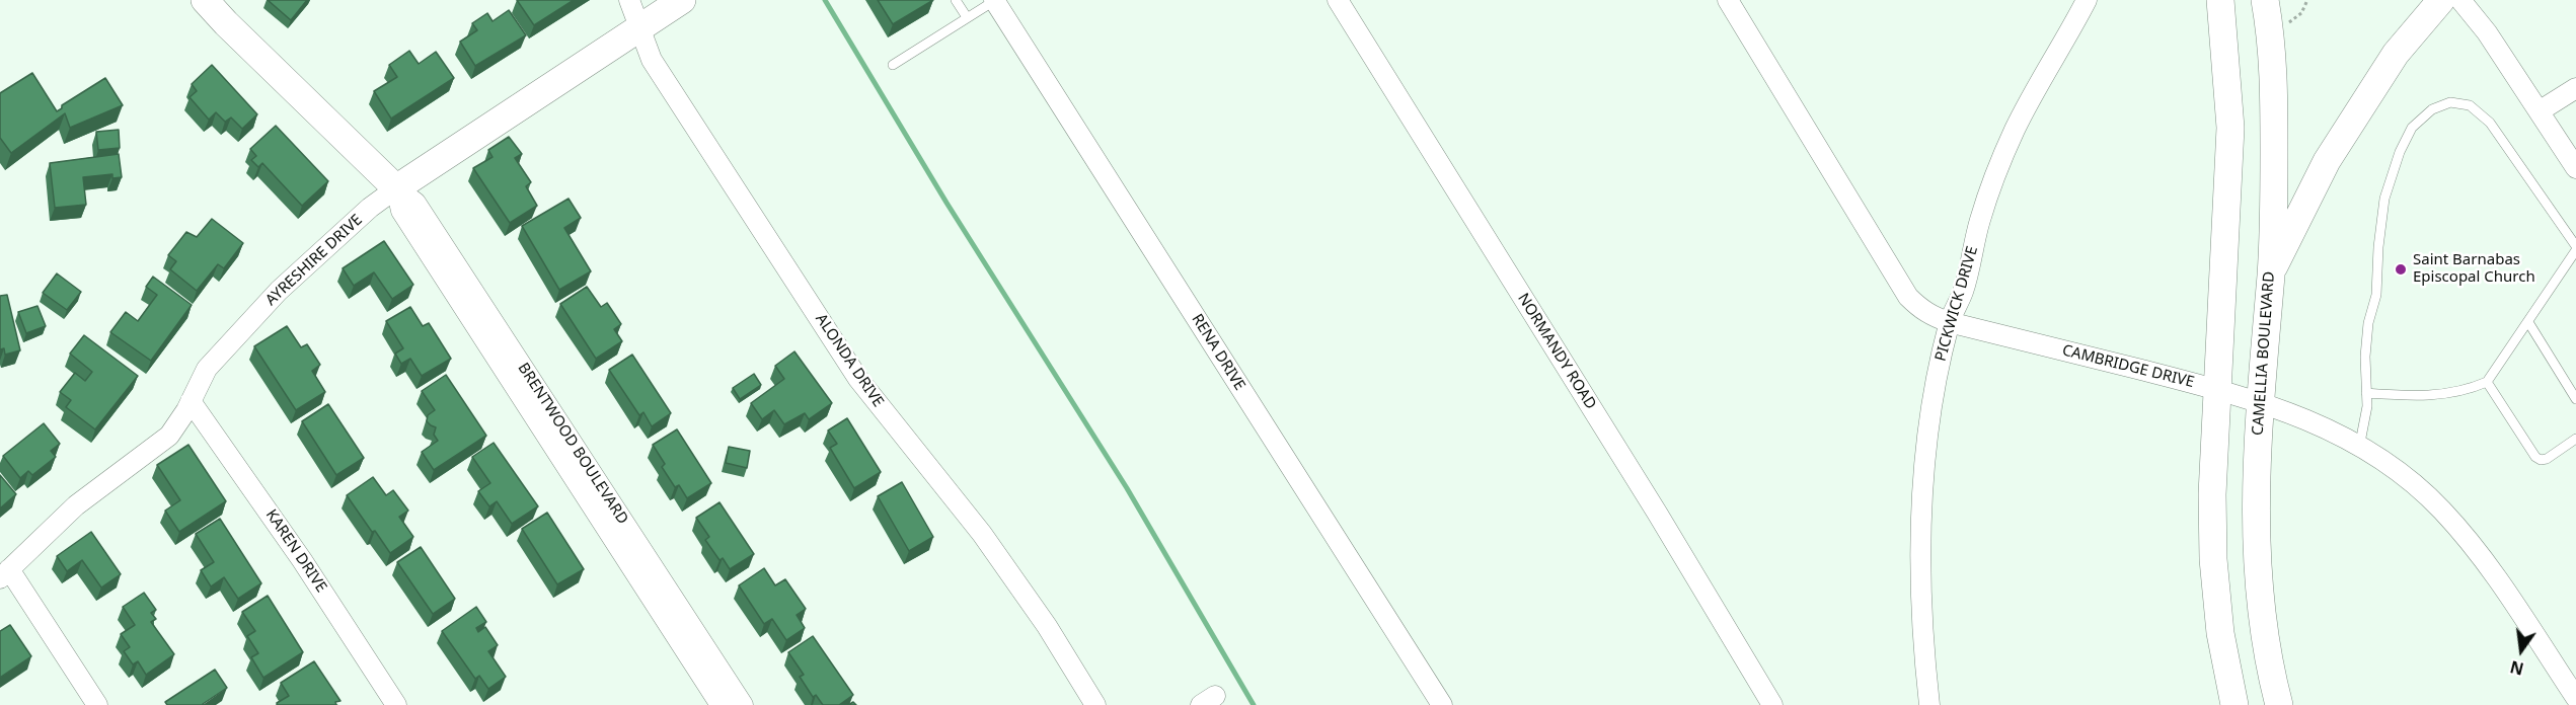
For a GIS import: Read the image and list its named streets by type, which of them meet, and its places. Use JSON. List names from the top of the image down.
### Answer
{
  "streets": {
    "main road": ["AYRESHIRE DRIVE", "CAMELLIA BOULEVARD", "BRENTWOOD BOULEVARD"],
    "street": [
      "PICKWICK DRIVE",
      "NORMANDY ROAD",
      "RENA DRIVE",
      "ALONDA DRIVE",
      "CAMBRIDGE DRIVE",
      "KAREN DRIVE"
    ]
  },
  "crossings": [
    ["AYRESHIRE DRIVE", "ALONDA DRIVE"],
    ["AYRESHIRE DRIVE", "BRENTWOOD BOULEVARD"],
    ["AYRESHIRE DRIVE", "KAREN DRIVE"],
    ["PICKWICK DRIVE", "CAMBRIDGE DRIVE"],
    ["CAMELLIA BOULEVARD", "CAMBRIDGE DRIVE"]
  ],
  "places": ["Saint Barnabas Episcopal Church"],
  "north": "bottom"
}
